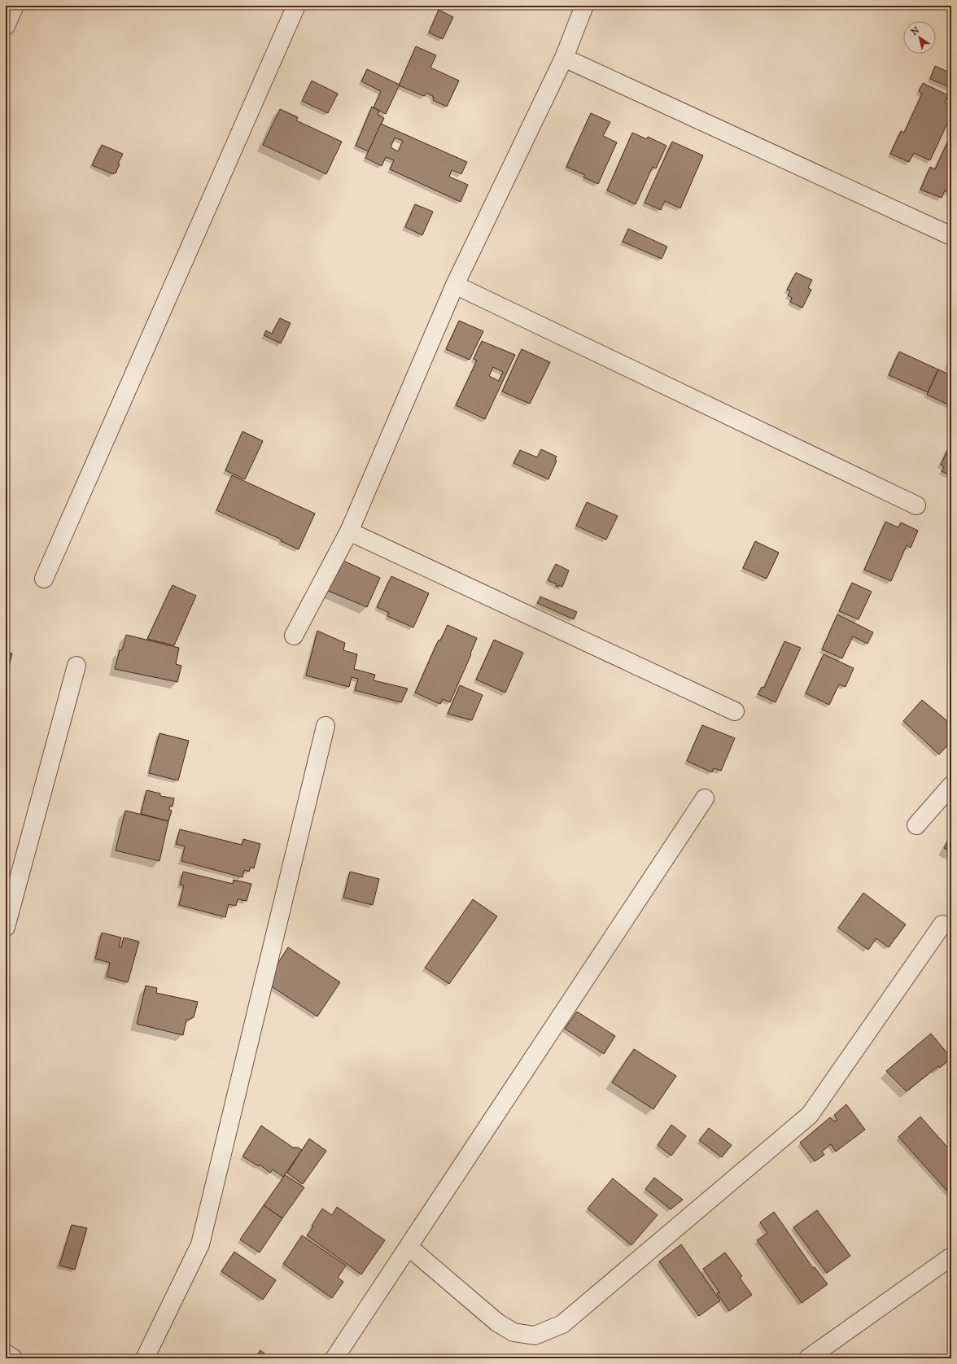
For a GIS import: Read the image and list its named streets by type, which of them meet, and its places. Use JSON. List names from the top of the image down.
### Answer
{
  "north": "top left"
}
